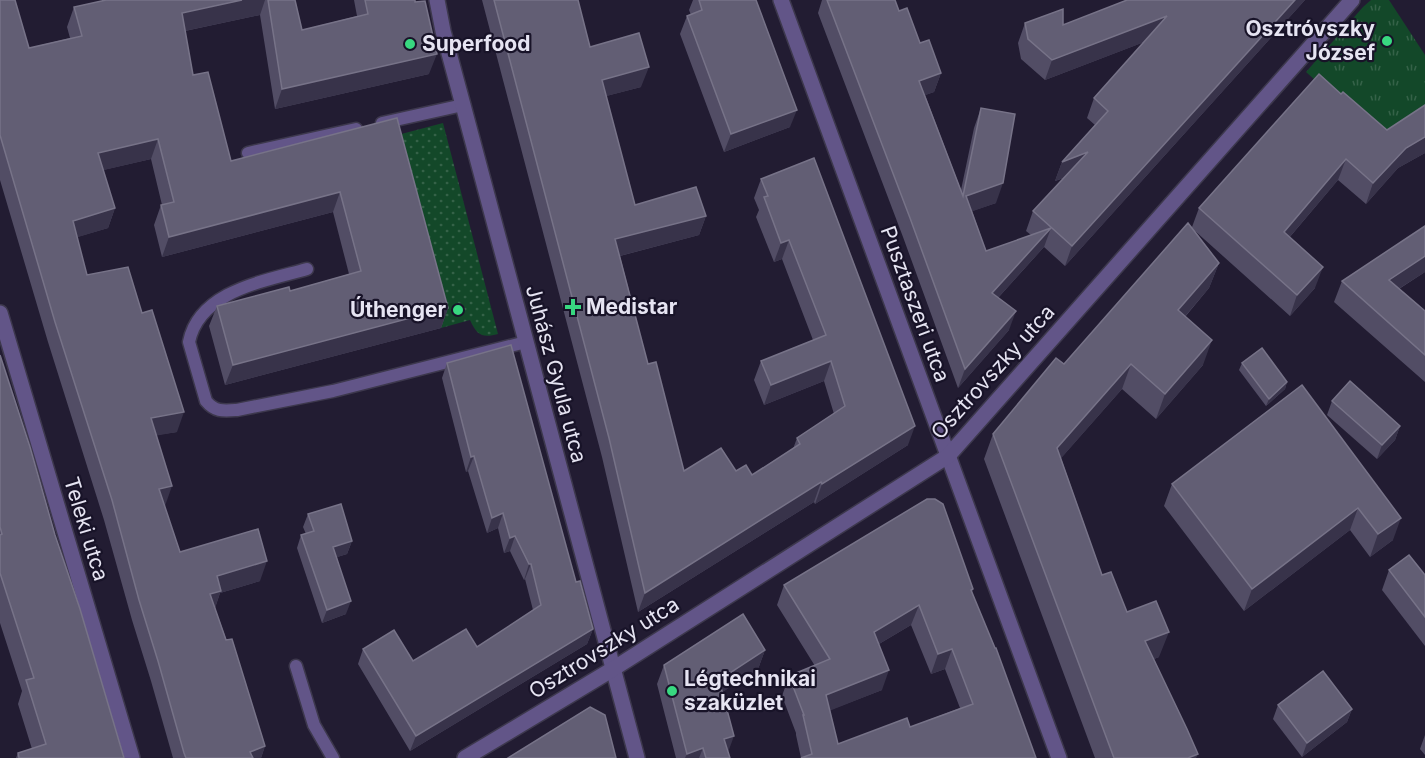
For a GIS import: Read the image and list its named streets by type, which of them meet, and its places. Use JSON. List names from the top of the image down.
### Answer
{
  "streets": {
    "street": [
      "Pusztaszeri utca",
      "Osztrovszky utca",
      "Juhász Gyula utca",
      "Teleki utca"
    ]
  },
  "crossings": [
    ["Pusztaszeri utca", "Osztrovszky utca"],
    ["Osztrovszky utca", "Juhász Gyula utca"]
  ],
  "places": {
    "other": [
      "Osztróvszky József",
      "Superfood",
      "Úthenger",
      "Légtechnikai szaküzlet"
    ],
    "health": ["Medistar"]
  }
}
